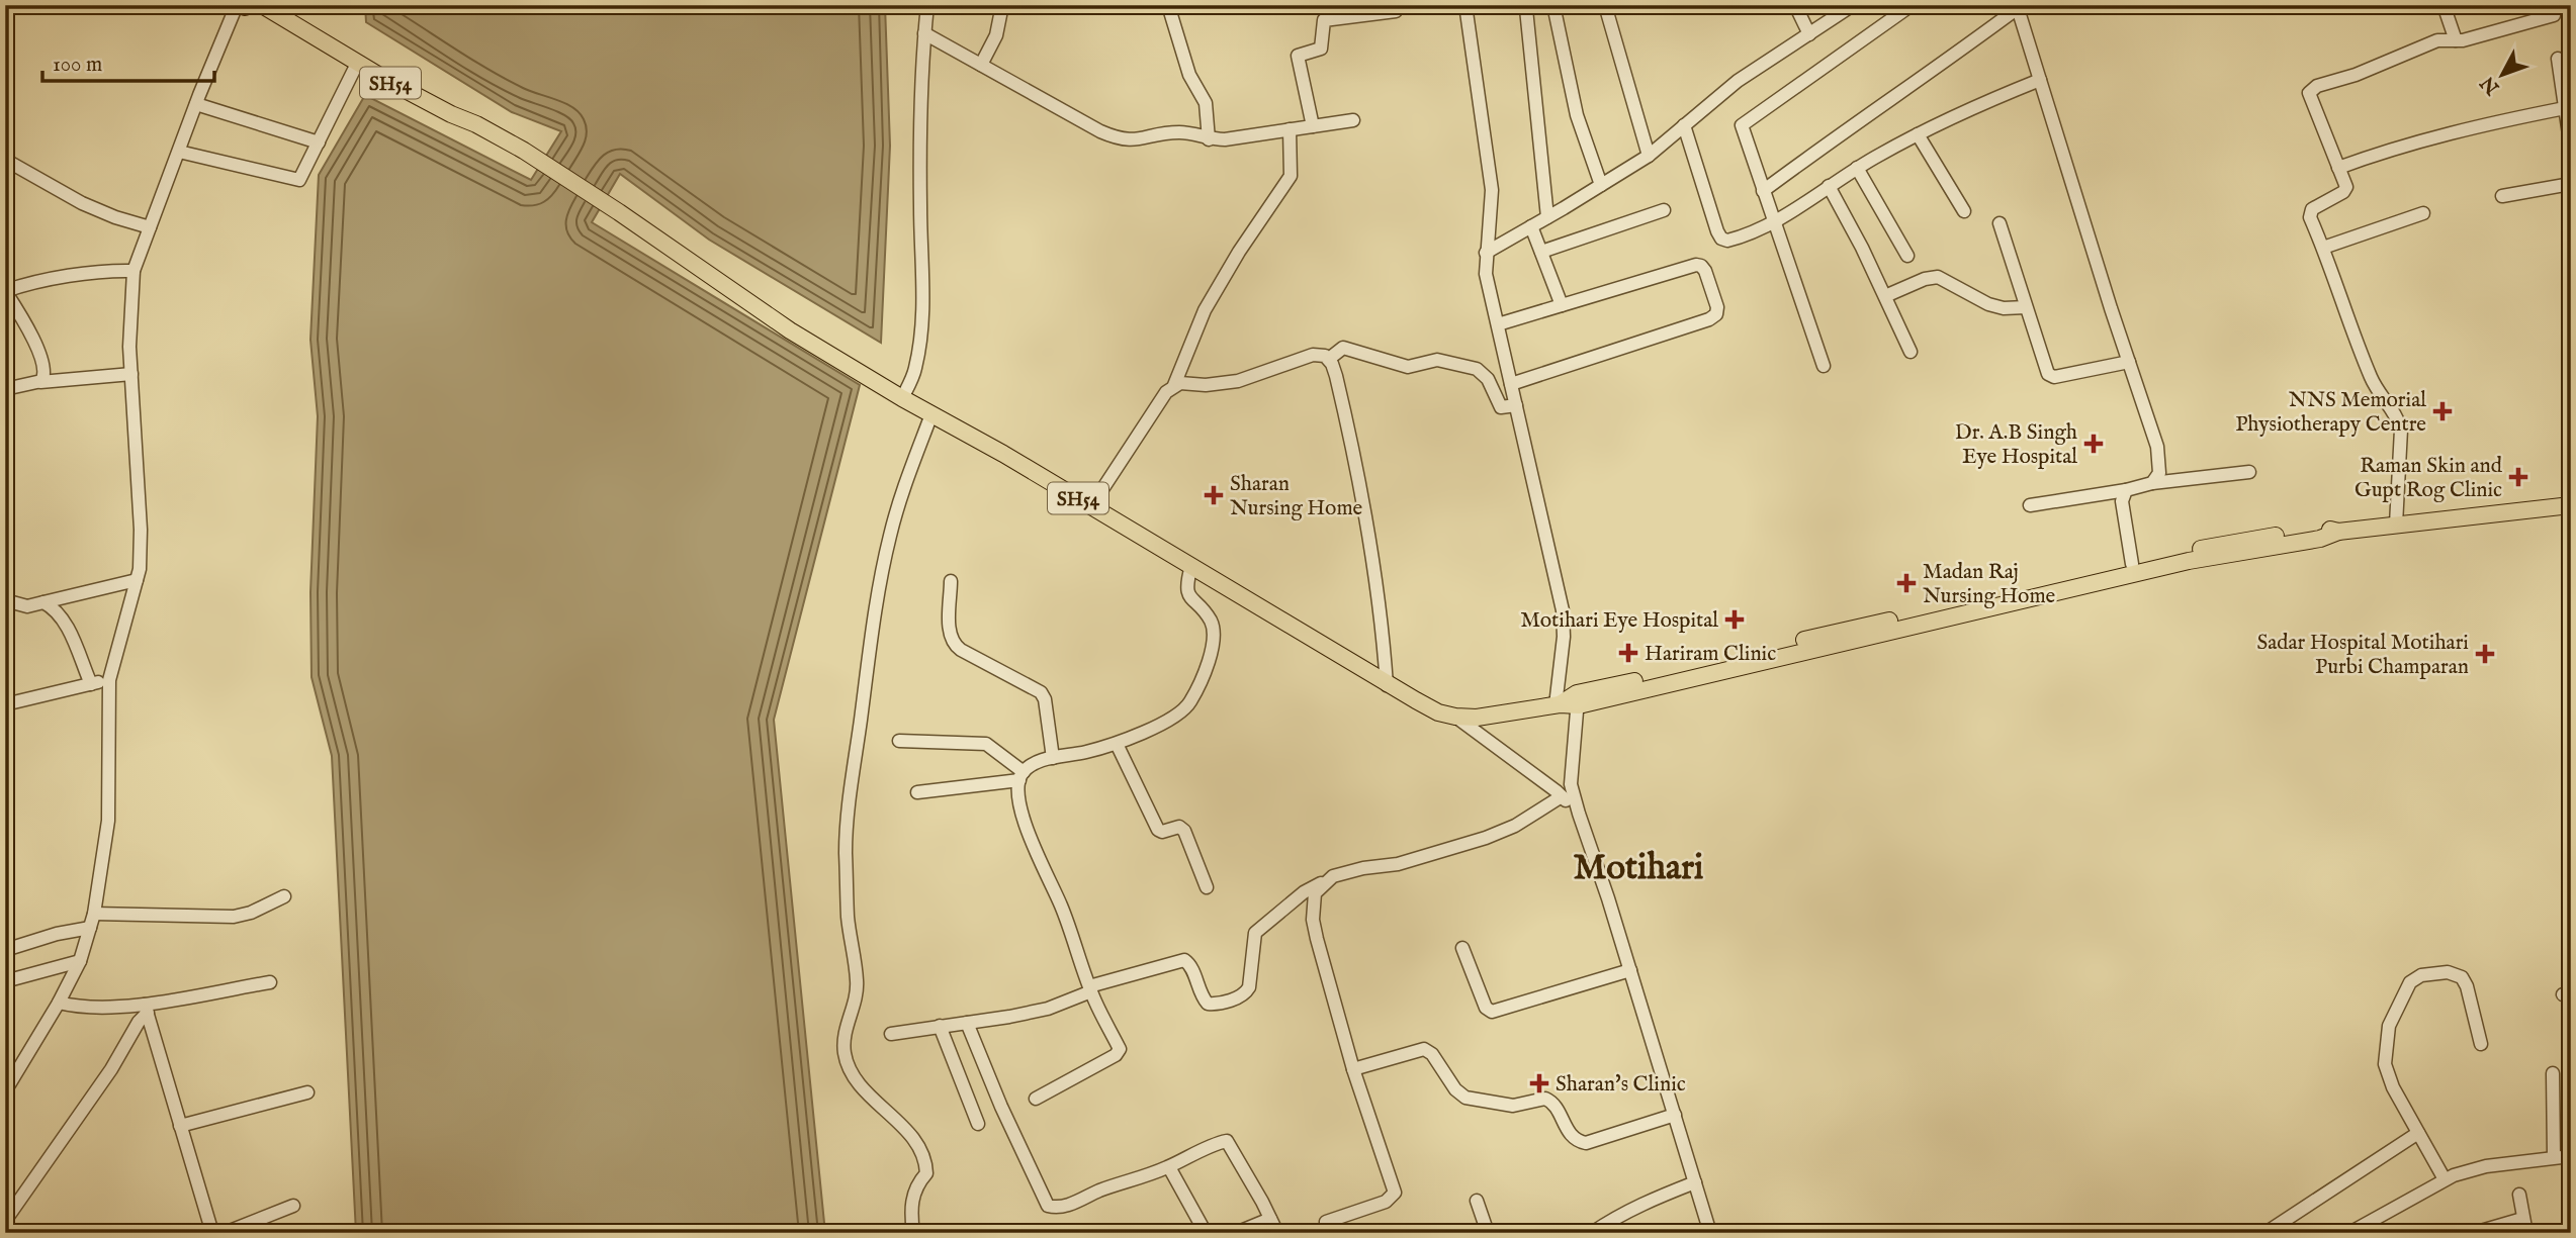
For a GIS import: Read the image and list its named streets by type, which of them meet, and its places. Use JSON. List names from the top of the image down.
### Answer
{
  "streets": {
    "main road": ["SH54"]
  },
  "districts": ["Motihari"],
  "places": {
    "health": [
      "NNS Memorial Physiotherapy Centre",
      "Dr. A.B Singh Eye Hospital",
      "Raman Skin and Gupt Rog Clinic",
      "Sharan Nursing Home",
      "Madan Raj Nursing Home",
      "Motihari Eye Hospital",
      "Hariram Clinic",
      "Sadar Hospital Motihari Purbi Champaran",
      "Sharan's Clinic"
    ]
  },
  "scale_bar": "100 m",
  "north": "bottom left"
}
